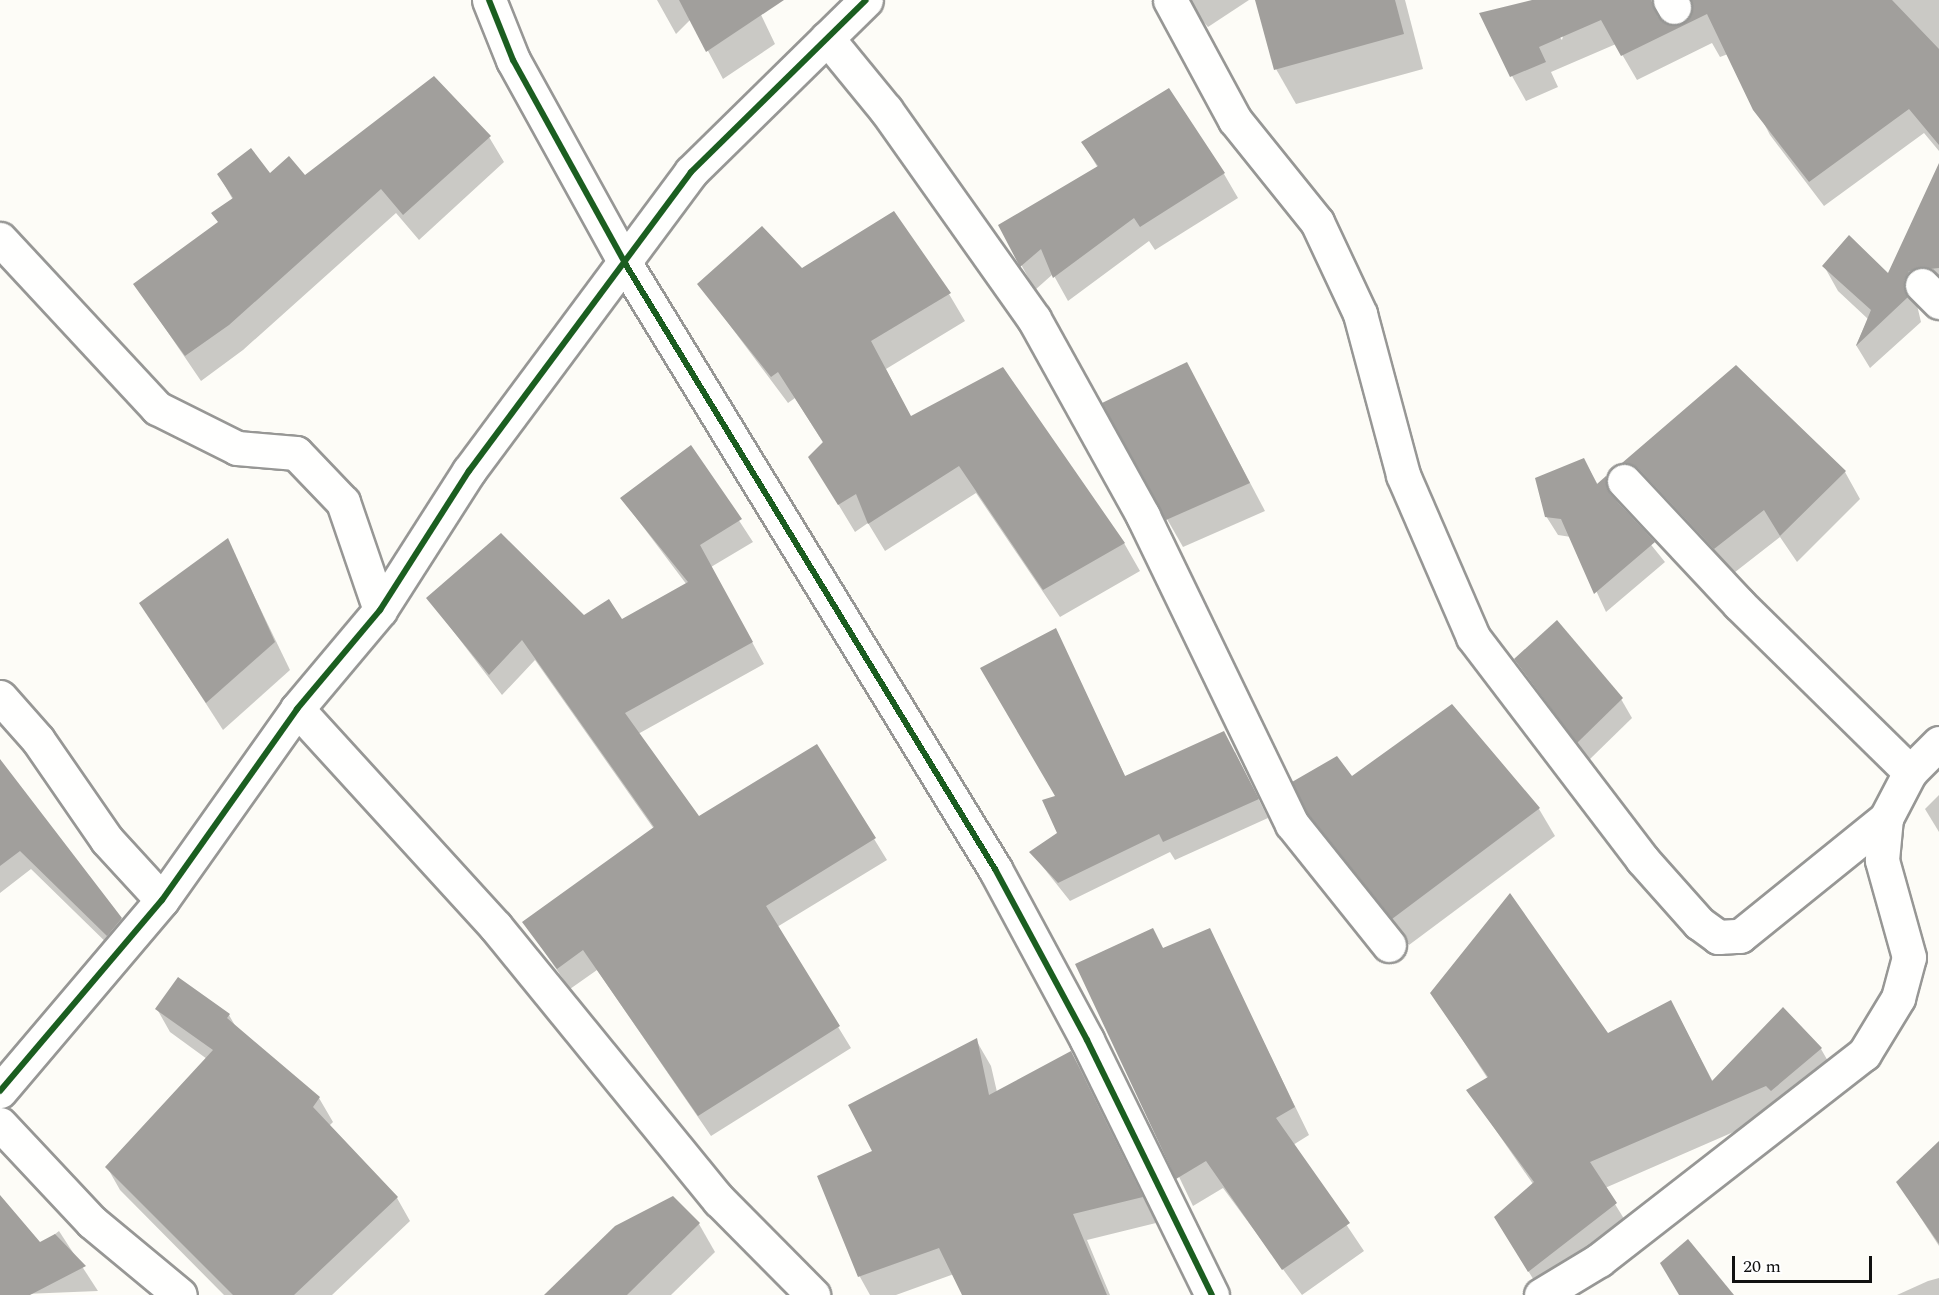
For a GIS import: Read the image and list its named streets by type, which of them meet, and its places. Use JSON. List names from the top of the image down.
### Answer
{
  "scale_bar": "20 m"
}
